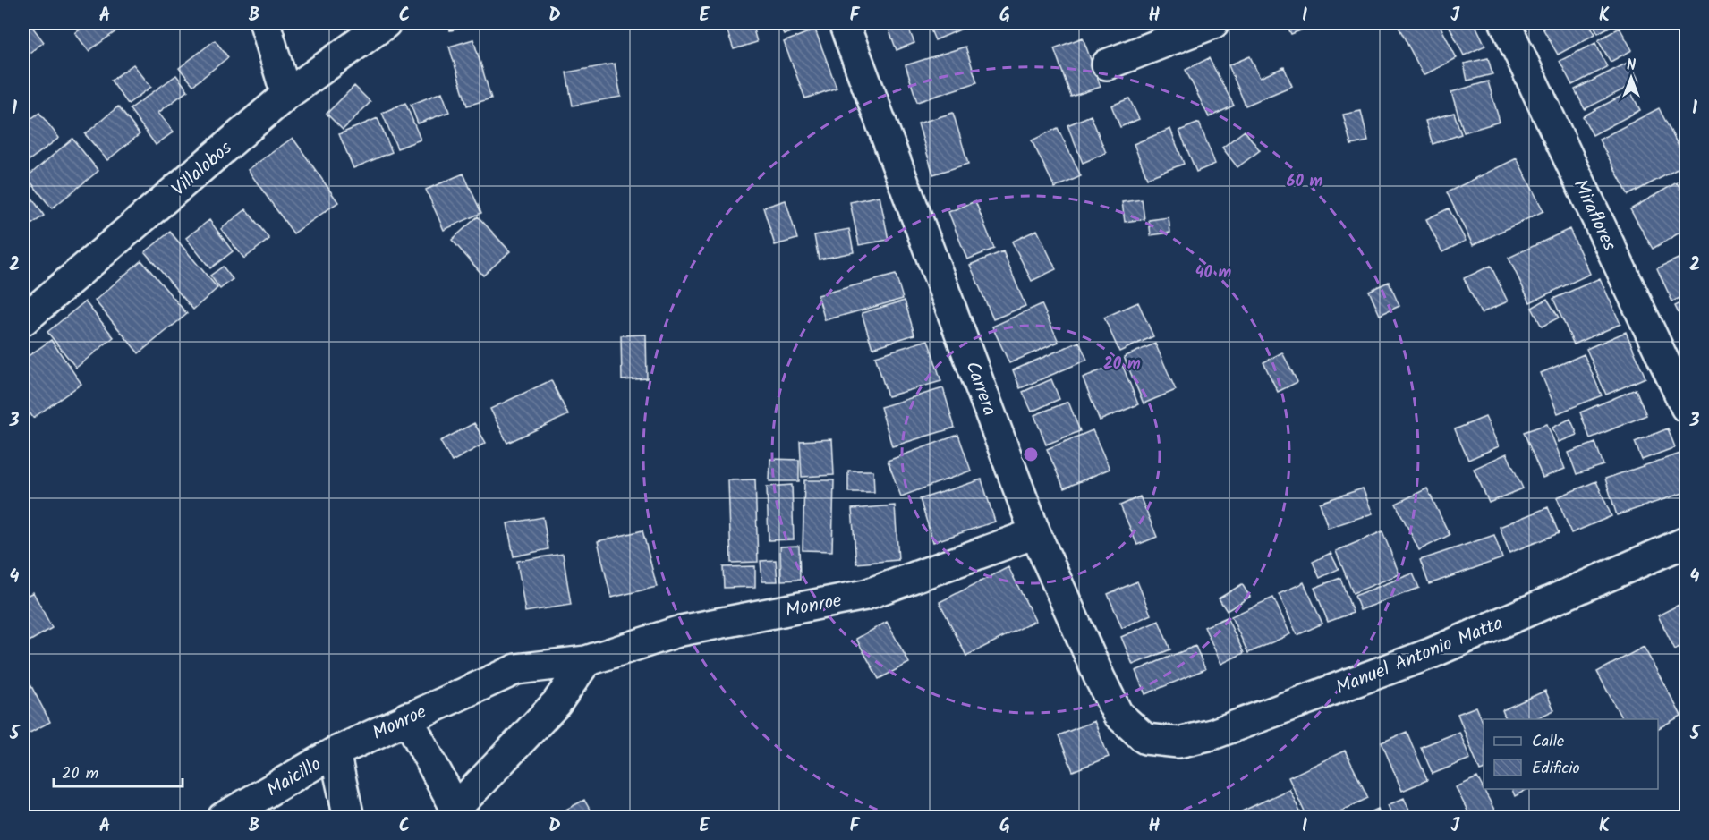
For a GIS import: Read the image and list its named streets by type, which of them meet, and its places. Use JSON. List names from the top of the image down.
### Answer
{
  "streets": {
    "street": [
      "Villalobos",
      "Miraflores",
      "Carrera",
      "Monroe",
      "Manuel Antonio Matta",
      "Maicillo"
    ]
  },
  "crossings": [
    ["Carrera", "Monroe"],
    ["Carrera", "Manuel Antonio Matta"],
    ["Monroe", "Maicillo"]
  ],
  "legend": ["Calle", "Edificio"],
  "scale_bar": "20 m",
  "north": "top",
  "grid": {
    "columns": [
      "A",
      "B",
      "C",
      "D",
      "E",
      "F",
      "G",
      "H",
      "I",
      "J",
      "K"
    ],
    "rows": [
      "1",
      "2",
      "3",
      "4",
      "5"
    ]
  },
  "rings": ["60 m", "40 m", "20 m"]
}
